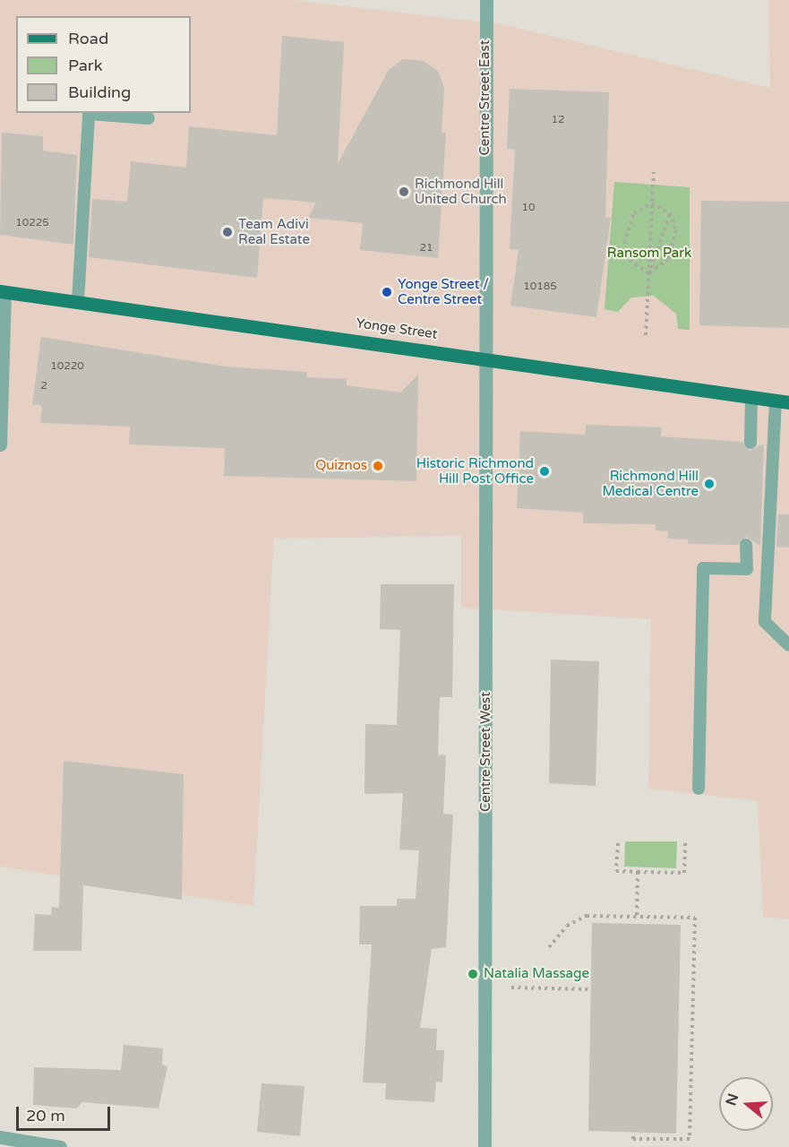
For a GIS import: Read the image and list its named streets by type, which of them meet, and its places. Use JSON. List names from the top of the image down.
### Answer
{
  "streets": {
    "main road": ["Yonge Street"],
    "street": ["Centre Street East", "Centre Street West"]
  },
  "crossings": [
    ["Centre Street East", "Yonge Street"],
    ["Centre Street East", "Centre Street West"],
    ["Yonge Street", "Centre Street West"]
  ],
  "parks": ["Ransom Park"],
  "places": [
    "Richmond Hill United Church",
    "Team Adivi Real Estate",
    "Yonge Street / Centre Street",
    "Quiznos",
    "Historic Richmond Hill Post Office",
    "Richmond Hill Medical Centre",
    "Natalia Massage"
  ],
  "house_numbers": [
    "12",
    "10",
    "10225",
    "21",
    "10185",
    "10220",
    "2"
  ],
  "legend": ["Road", "Park", "Building"],
  "scale_bar": "20 m",
  "north": "left"
}
